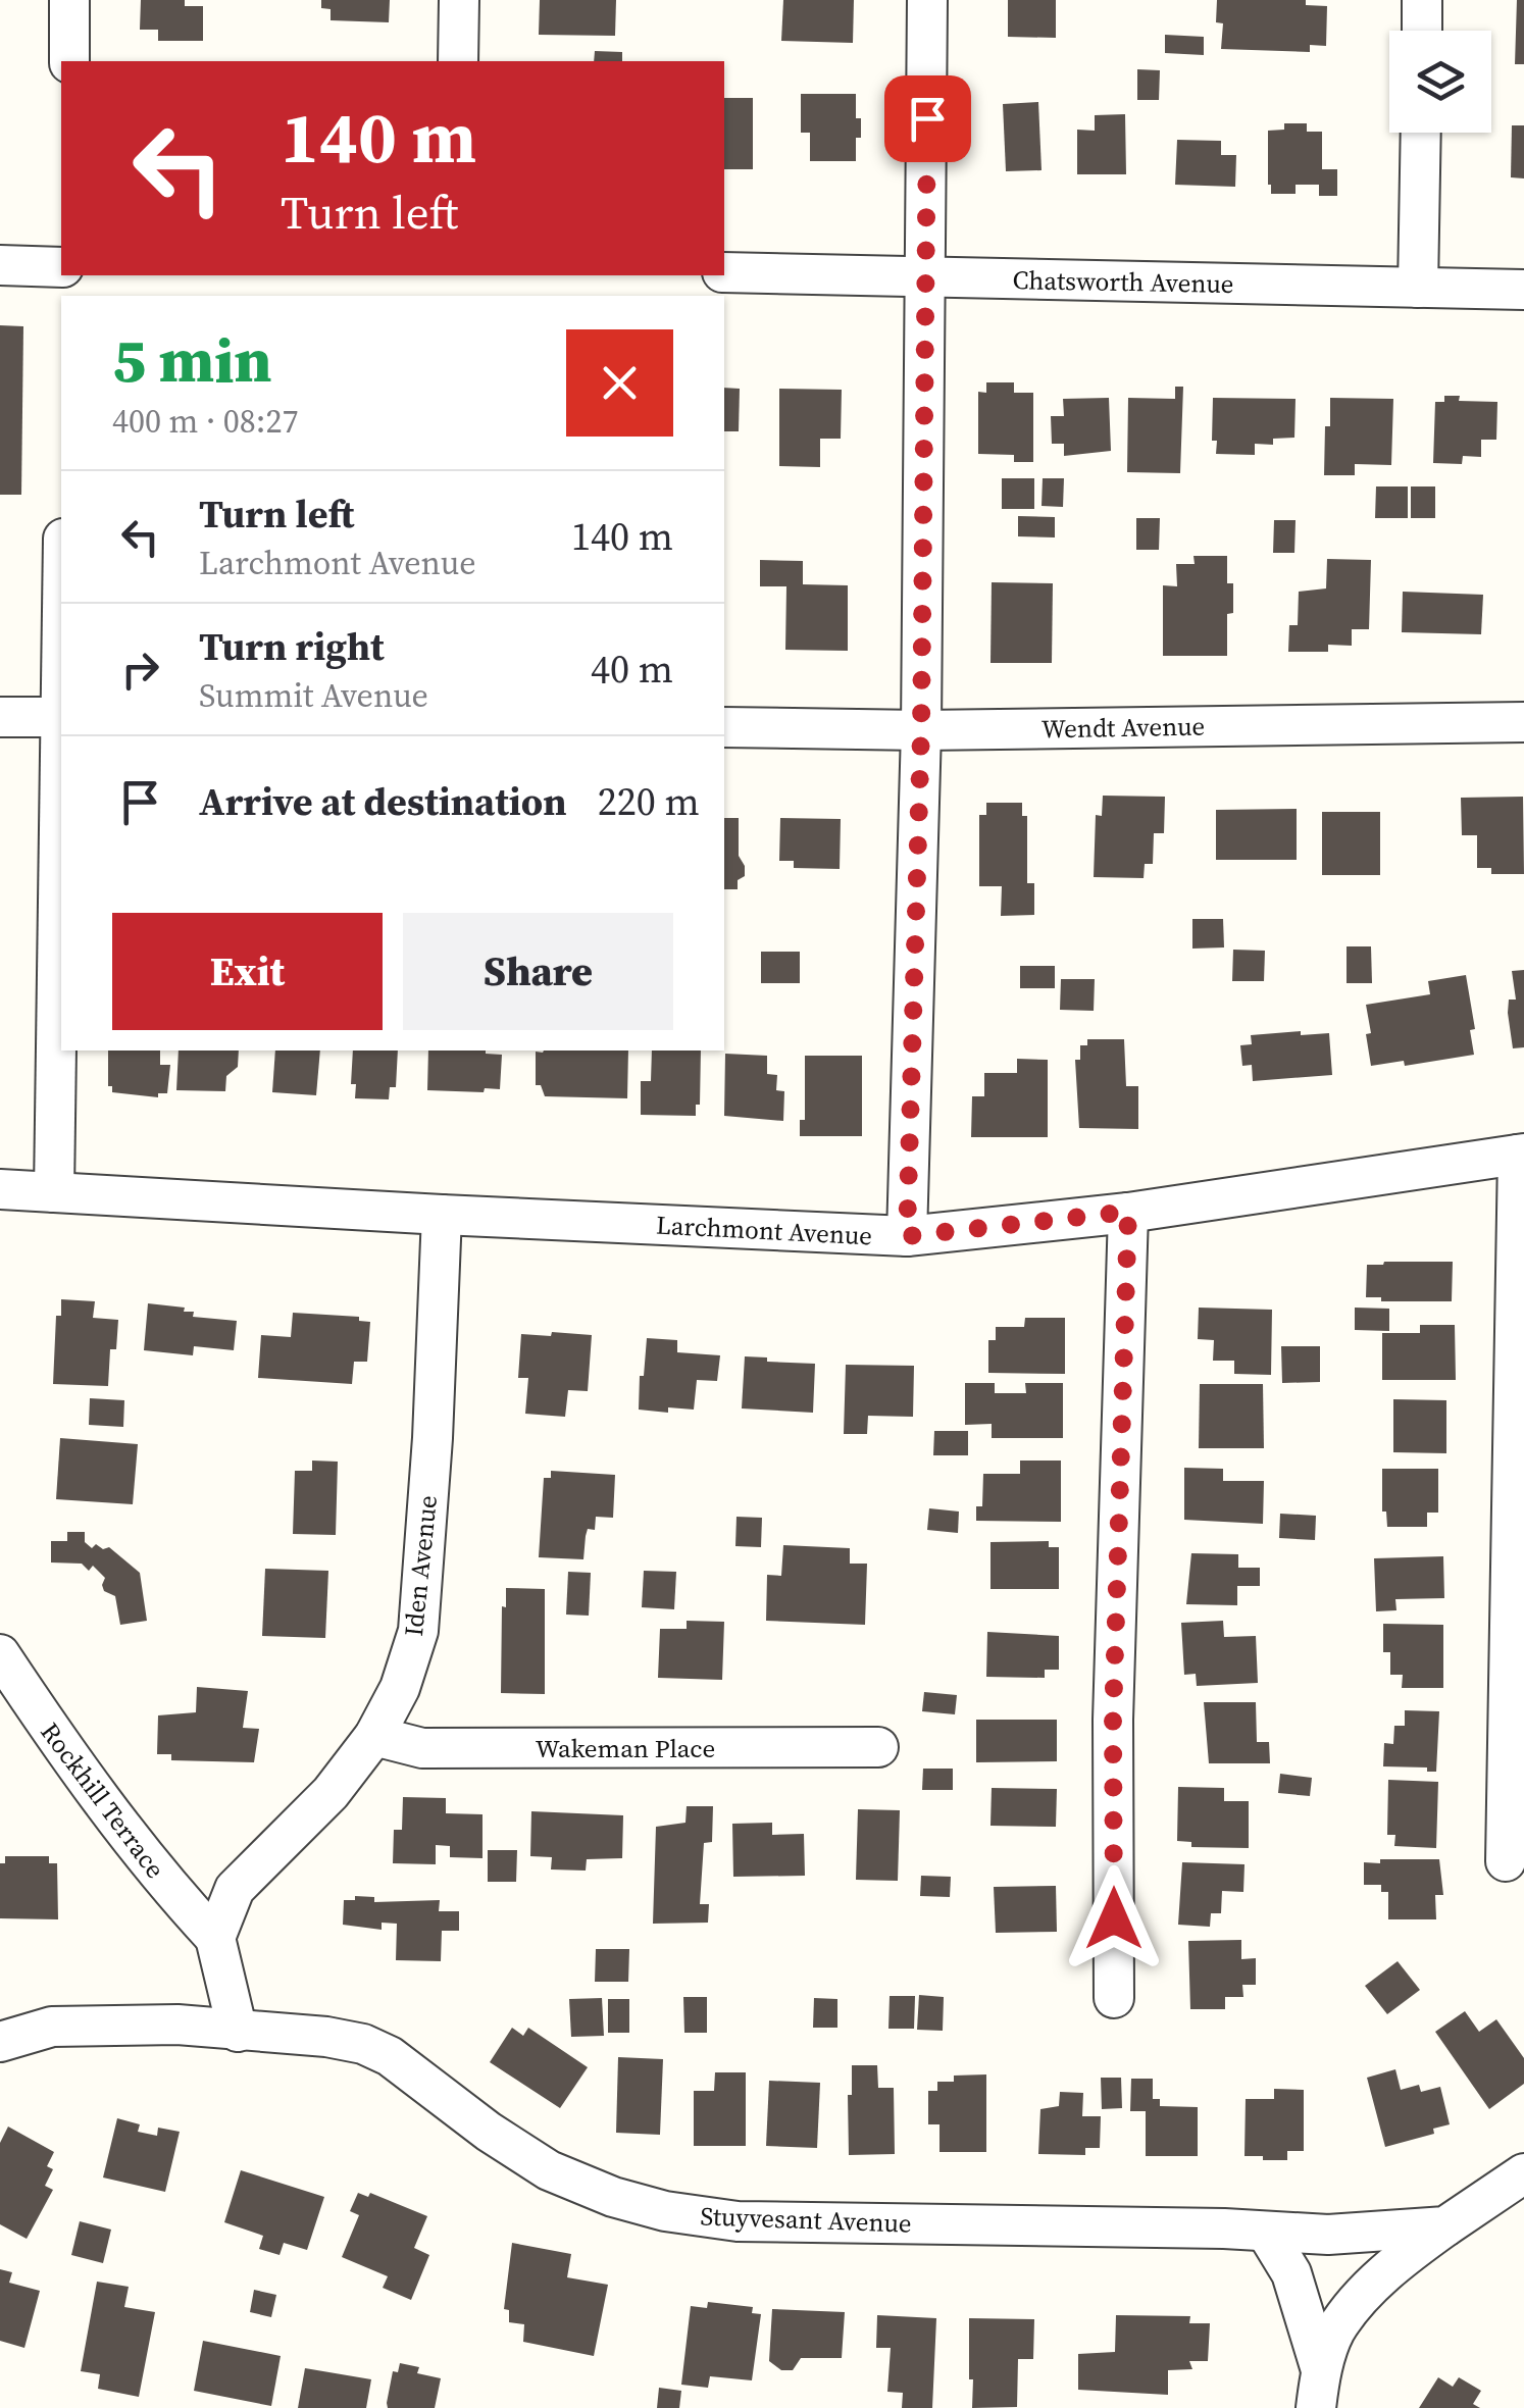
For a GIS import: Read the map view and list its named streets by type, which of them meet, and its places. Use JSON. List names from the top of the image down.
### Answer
{
  "streets": {
    "street": [
      "Chatsworth Avenue",
      "Wendt Avenue",
      "Larchmont Avenue",
      "Iden Avenue",
      "Wakeman Place",
      "Rockhill Terrace",
      "Stuyvesant Avenue"
    ]
  },
  "crossings": [
    ["Larchmont Avenue", "Iden Avenue"],
    ["Iden Avenue", "Wakeman Place"],
    ["Iden Avenue", "Rockhill Terrace"]
  ],
  "page": {
    "turn": ["140 m", "Turn left"],
    "heading": ["5 min", "400 m · 08:27"],
    "list": [
      {
        "name": "Turn left",
        "note": "Larchmont Avenue",
        "value": "140 m"
      },
      {
        "name": "Turn right",
        "note": "Summit Avenue",
        "value": "40 m"
      },
      {
        "name": "Arrive at destination",
        "value": "220 m"
      }
    ],
    "buttons": ["Exit", "Share"]
  }
}
